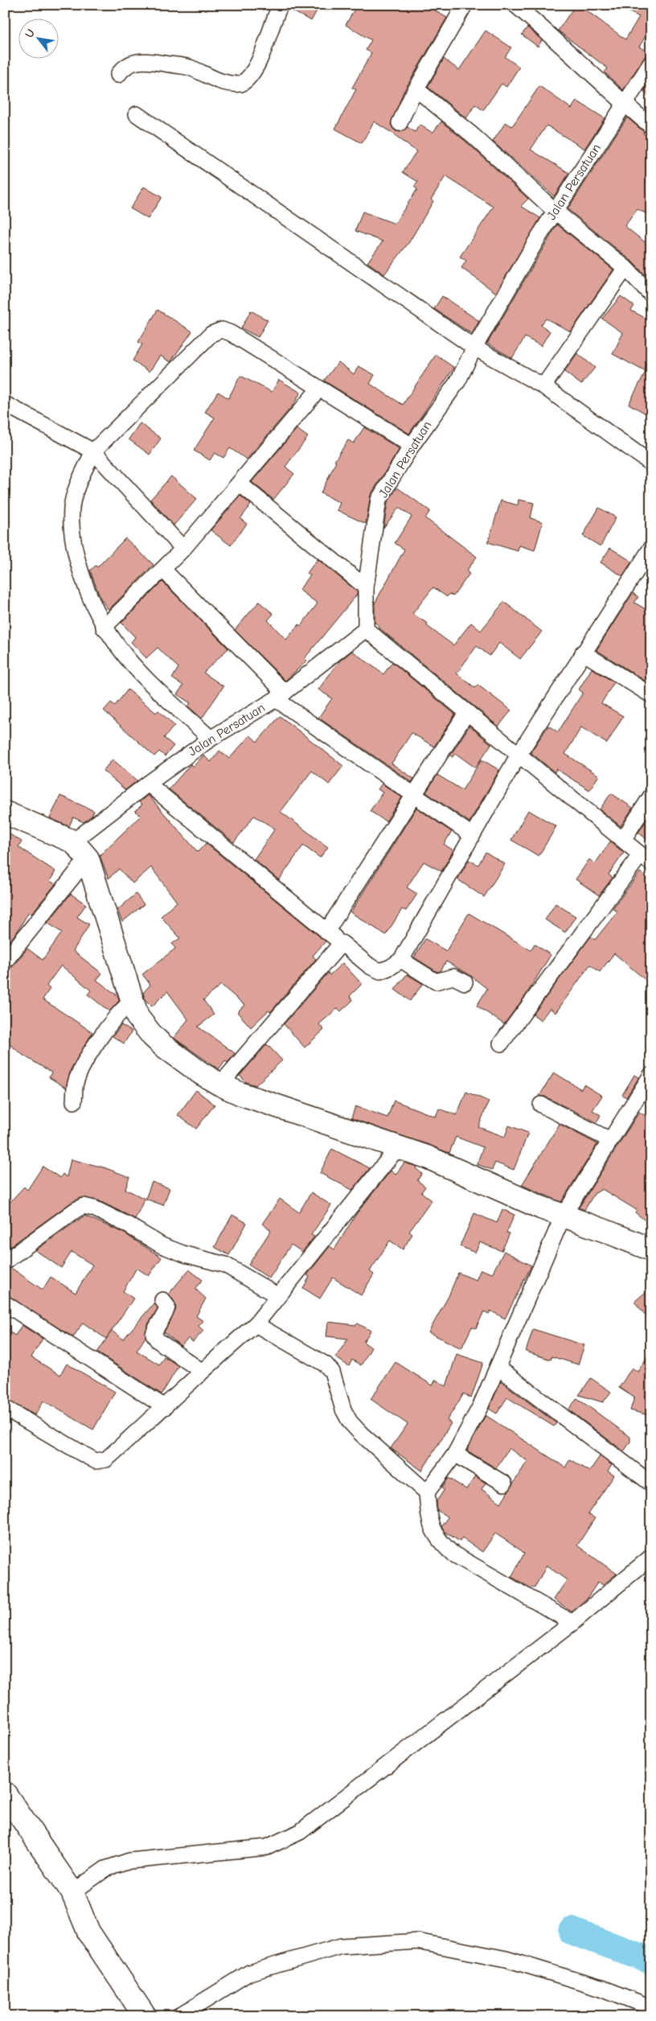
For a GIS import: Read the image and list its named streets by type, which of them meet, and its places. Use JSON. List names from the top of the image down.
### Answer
{
  "streets": {
    "street": ["Jalan Persatuan"]
  },
  "north": "top left"
}
